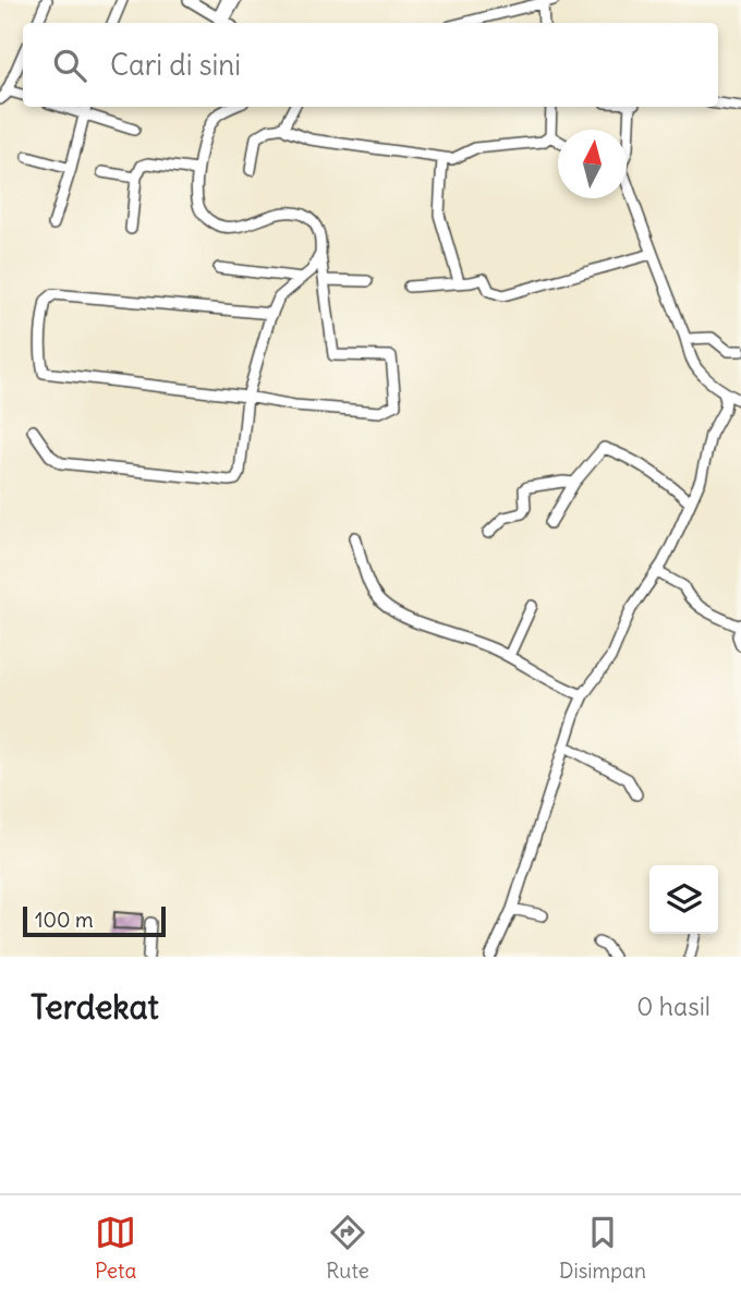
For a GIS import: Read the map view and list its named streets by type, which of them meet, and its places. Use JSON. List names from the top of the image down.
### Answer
{
  "scale_bar": "100 m",
  "north": "top",
  "page": {
    "search": "Cari di sini",
    "scale": "100 m",
    "heading": ["Terdekat", "0 hasil"],
    "nav": ["Peta", "Rute", "Disimpan"]
  }
}
